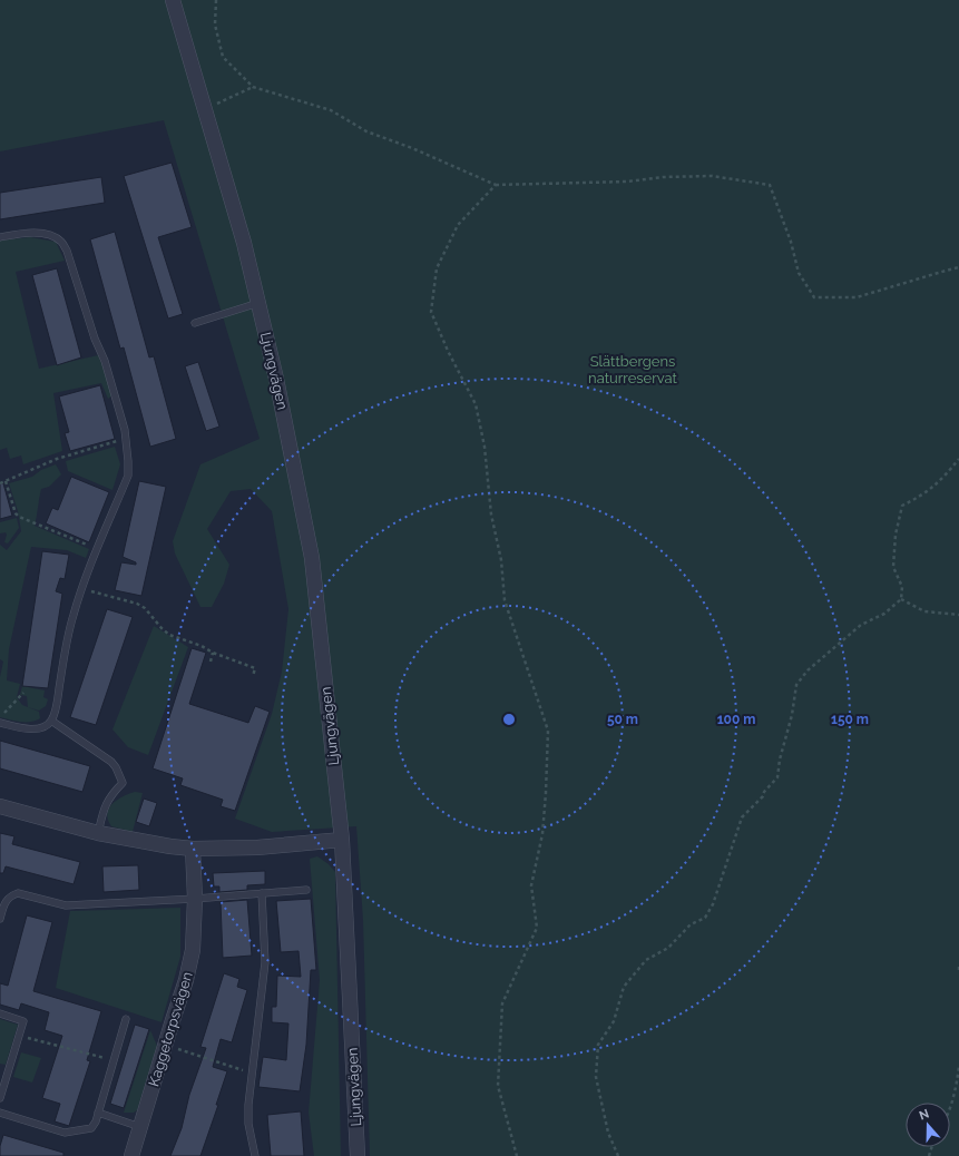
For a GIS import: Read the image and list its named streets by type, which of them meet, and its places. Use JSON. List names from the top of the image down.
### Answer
{
  "streets": {
    "street": ["Ljungvägen", "Kaggetorpsvägen"]
  },
  "parks": ["Slättbergens naturreservat"],
  "north": "top",
  "rings": ["50 m", "100 m", "150 m"]
}
